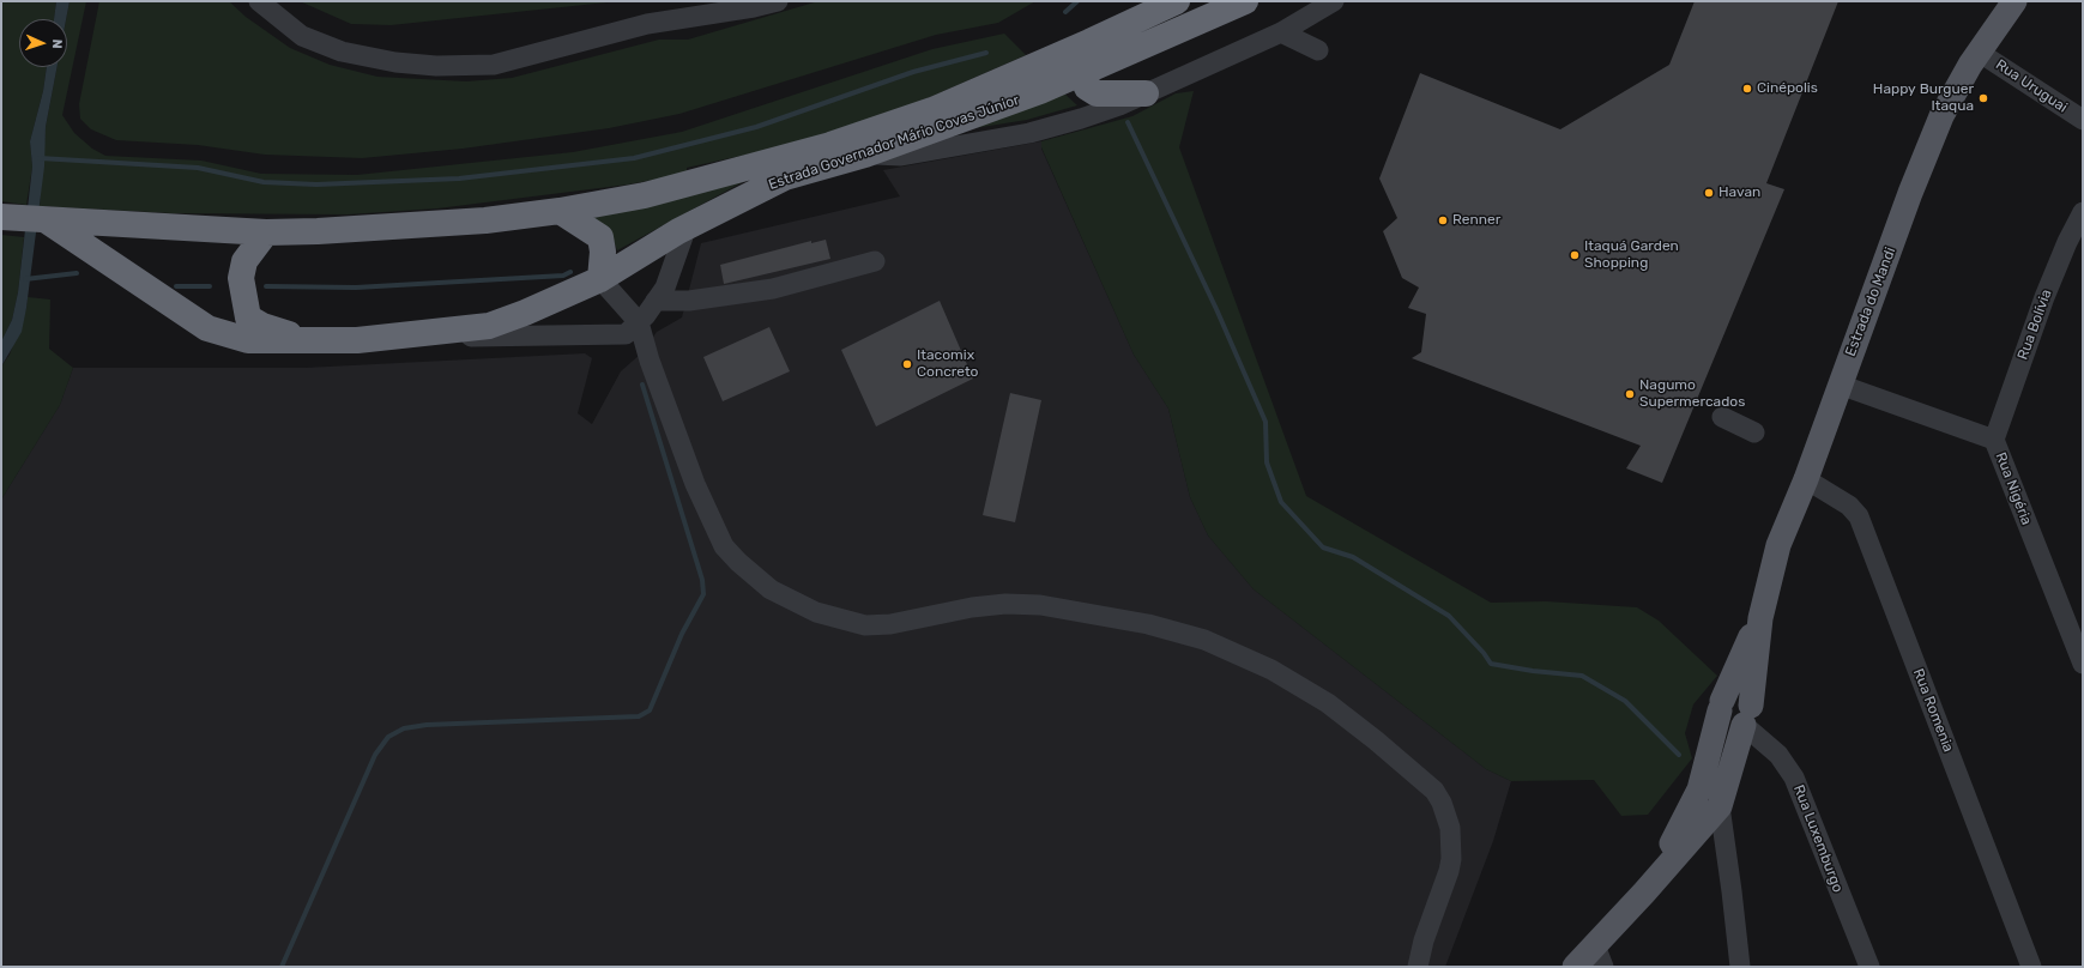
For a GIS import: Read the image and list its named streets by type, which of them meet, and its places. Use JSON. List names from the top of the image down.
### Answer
{
  "streets": {
    "highway": ["Estrada Governador Mário Covas Júnior"],
    "main road": ["Estrada do Mandi"],
    "street": [
      "Rua Uruguai",
      "Rua Bolívia",
      "Rua Nigéria",
      "Rua Romenia",
      "Rua Luxemburgo"
    ]
  },
  "crossings": [
    ["Rua Uruguai", "Estrada do Mandi"],
    ["Estrada do Mandi", "Rua Nigéria"],
    ["Estrada do Mandi", "Rua Romenia"],
    ["Estrada do Mandi", "Rua Luxemburgo"],
    ["Rua Bolívia", "Rua Nigéria"]
  ],
  "places": [
    "Cinépolis",
    "Happy Burguer Itaqua",
    "Havan",
    "Renner",
    "Itaquá Garden Shopping",
    "Itacomix Concreto",
    "Nagumo Supermercados"
  ],
  "north": "right"
}
